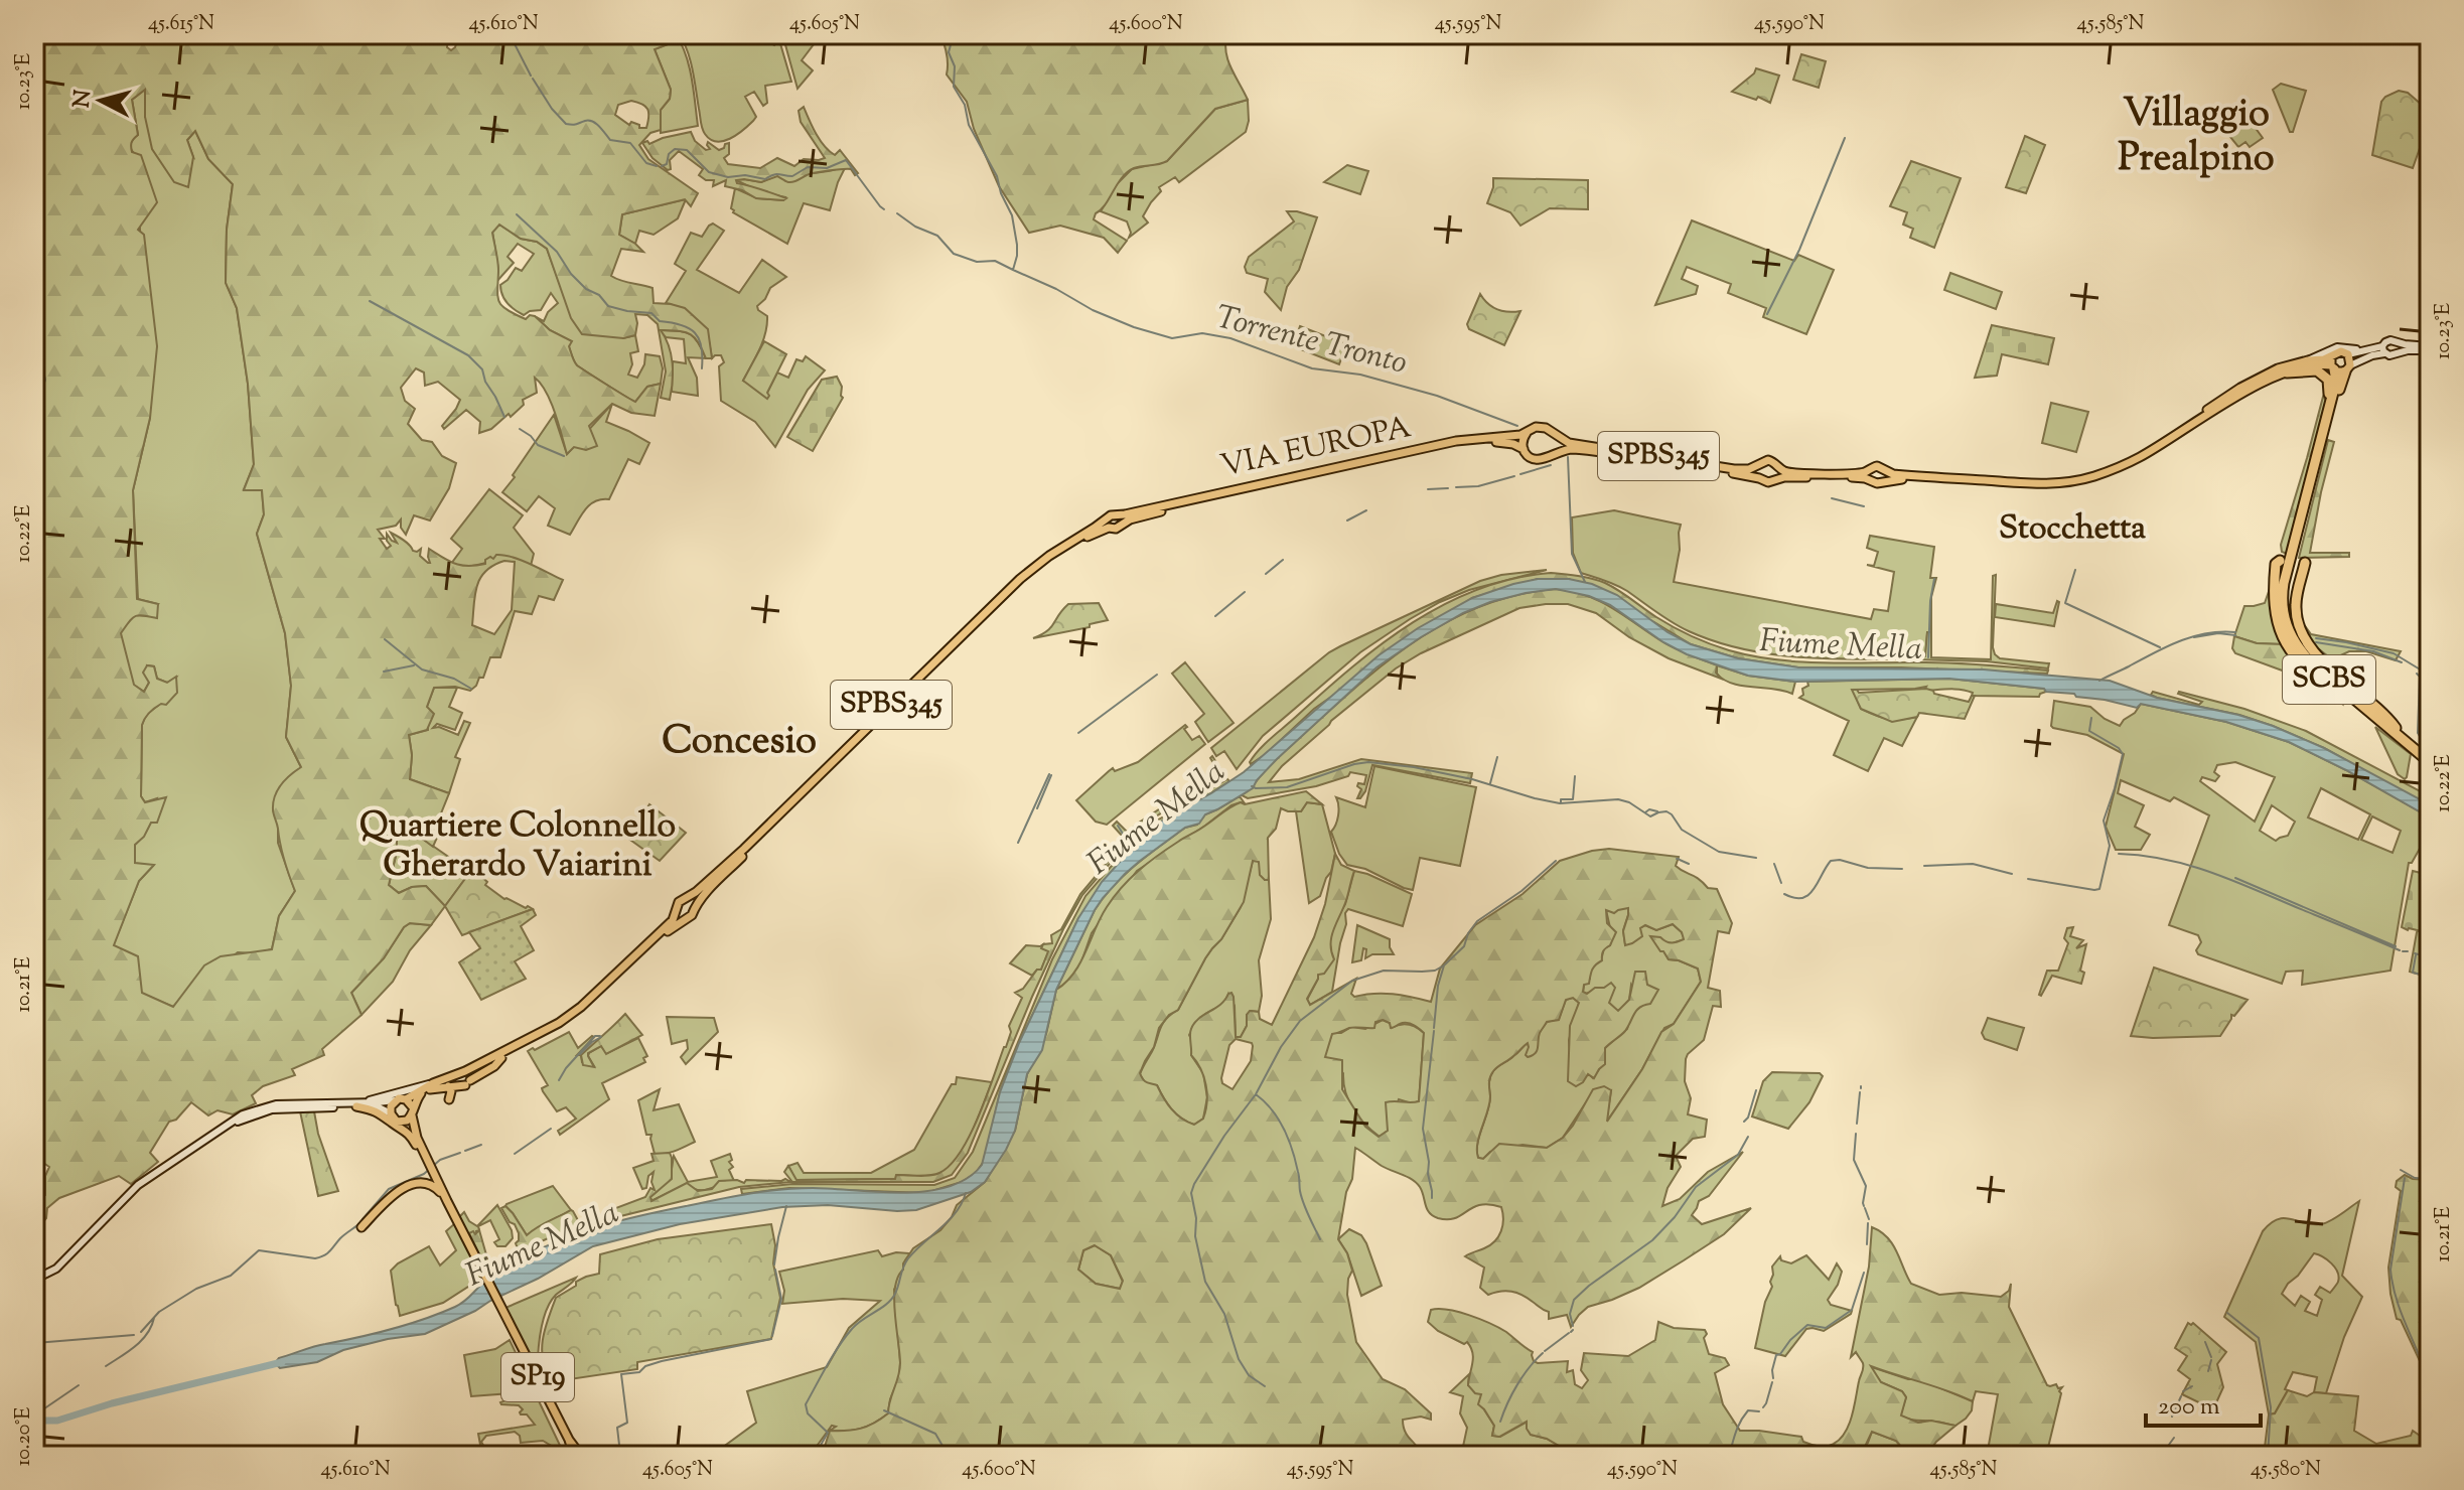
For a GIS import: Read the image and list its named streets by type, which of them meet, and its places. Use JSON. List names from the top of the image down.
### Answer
{
  "streets": {
    "highway": ["SCBS"],
    "main road": ["VIA EUROPA", "SPBS345", "SP19"]
  },
  "crossings": [
    ["VIA EUROPA", "SPBS345"],
    ["VIA EUROPA", "SP19"],
    ["SPBS345", "SP19"]
  ],
  "districts": [
    "Villaggio Prealpino",
    "Stocchetta",
    "Concesio",
    "Quartiere Colonnello Gherardo Vaiarini"
  ],
  "water": ["Torrente Tronto", "Fiume Mella"],
  "scale_bar": "200 m",
  "north": "left",
  "coordinates": [
    "45.615°N",
    "45.610°N",
    "45.605°N",
    "45.600°N",
    "45.595°N",
    "45.590°N",
    "45.585°N",
    "10.23°E",
    "10.22°E",
    "10.21°E",
    "10.20°E",
    "45.580°N"
  ]
}
